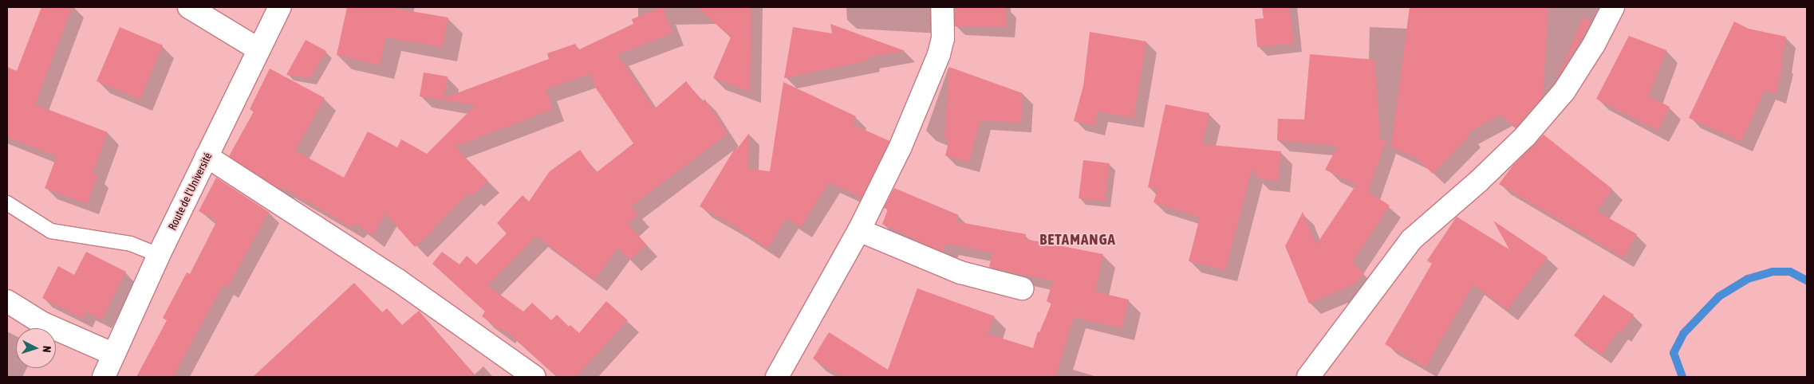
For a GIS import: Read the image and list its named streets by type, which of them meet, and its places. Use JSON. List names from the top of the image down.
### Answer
{
  "streets": {
    "street": ["Route de l'Université"]
  },
  "districts": ["BETAMANGA"],
  "north": "right"
}
